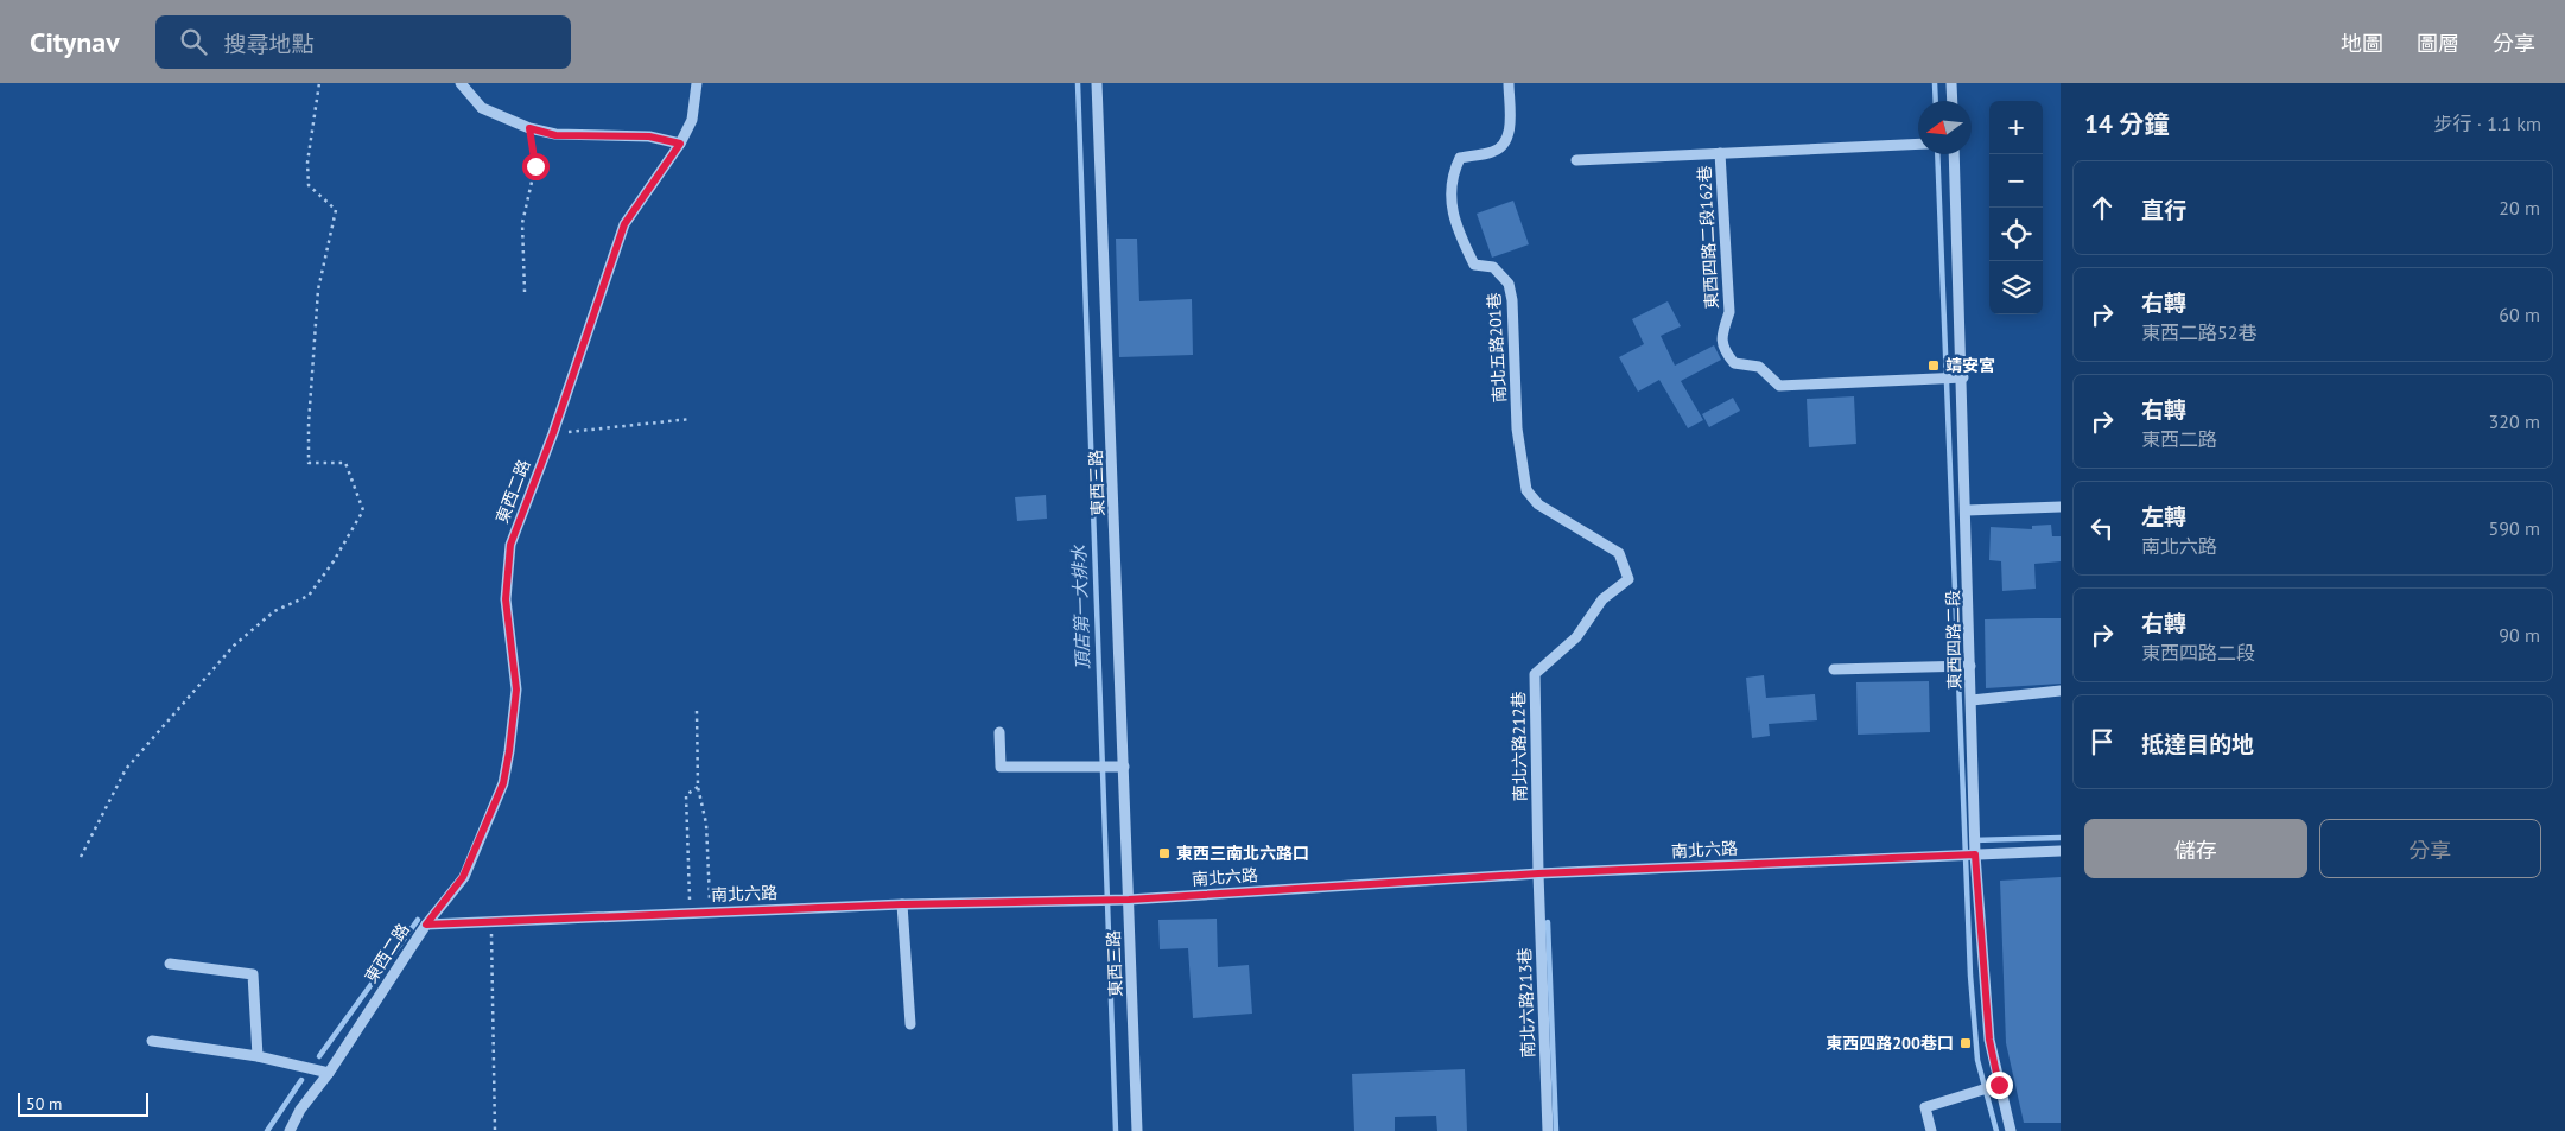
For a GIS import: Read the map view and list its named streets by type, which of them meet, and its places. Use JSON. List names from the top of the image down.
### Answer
{
  "streets": {
    "street": [
      "東西四路二段162巷",
      "南北五路201巷",
      "東西三路",
      "東西二路",
      "東西四路二段",
      "南北六路212巷",
      "南北六路",
      "南北六路213巷"
    ]
  },
  "crossings": [
    ["東西四路二段162巷", "東西四路二段"],
    ["南北五路201巷", "南北六路212巷"],
    ["東西三路", "南北六路"],
    ["東西二路", "南北六路"],
    ["東西四路二段", "南北六路"],
    ["南北六路212巷", "南北六路"],
    ["南北六路212巷", "南北六路213巷"],
    ["南北六路", "南北六路213巷"]
  ],
  "water": ["頂店第一大排水"],
  "places": {
    "transit": ["靖安宮", "東西三南北六路口", "東西四路200巷口"]
  },
  "scale_bar": "50 m",
  "north": "left",
  "page": {
    "header": "Citynav",
    "search": "搜尋地點",
    "nav": ["地圖", "圖層", "分享"],
    "heading": ["14 分鐘", "步行 · 1.1 km"],
    "map_buttons": ["+", "−"],
    "list": [
      ["直行", "20 m"],
      ["右轉", "東西二路52巷", "60 m"],
      ["右轉", "東西二路", "320 m"],
      ["左轉", "南北六路", "590 m"],
      ["右轉", "東西四路二段", "90 m"],
      "抵達目的地"
    ],
    "buttons": ["儲存", "分享"],
    "scale": "50 m"
  }
}
